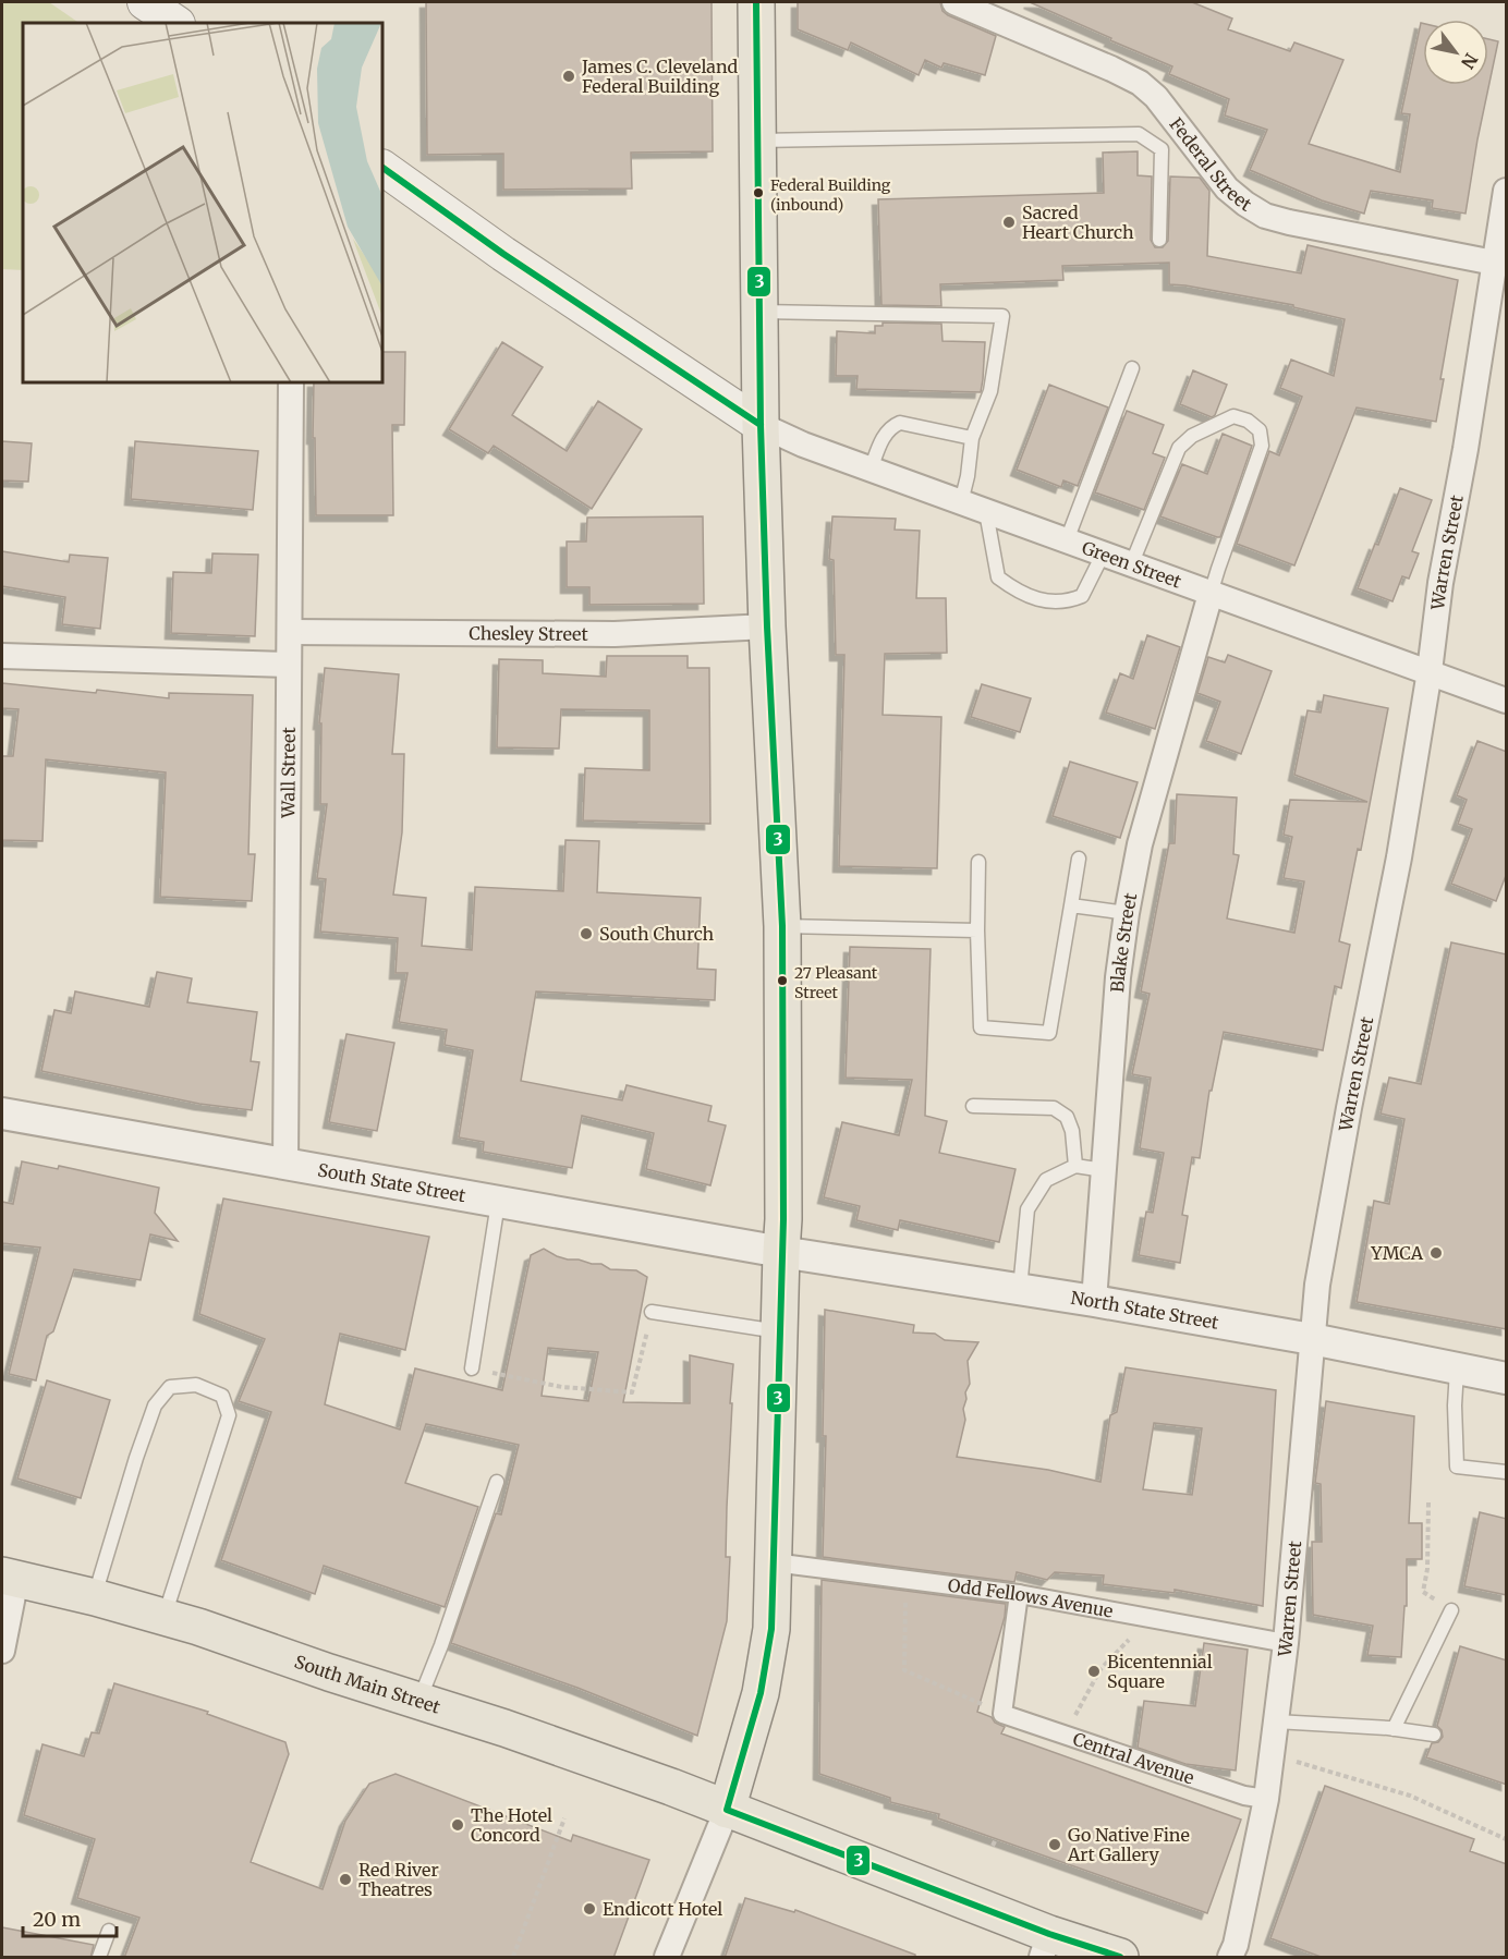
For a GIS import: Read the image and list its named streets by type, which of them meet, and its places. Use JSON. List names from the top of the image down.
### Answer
{
  "streets": {
    "main road": ["South Main Street"],
    "street": [
      "Federal Street",
      "Warren Street",
      "Green Street",
      "Chesley Street",
      "Wall Street",
      "Blake Street",
      "South State Street",
      "North State Street",
      "Odd Fellows Avenue",
      "Central Avenue"
    ]
  },
  "crossings": [
    ["Federal Street", "Warren Street"],
    ["Warren Street", "Green Street"],
    ["Warren Street", "North State Street"],
    ["Warren Street", "Odd Fellows Avenue"],
    ["Warren Street", "Central Avenue"],
    ["Green Street", "Blake Street"],
    ["Chesley Street", "Wall Street"],
    ["Wall Street", "South State Street"],
    ["Blake Street", "North State Street"],
    ["South State Street", "North State Street"]
  ],
  "places": [
    "James C. Cleveland Federal Building",
    "Federal Building (inbound)",
    "Sacred Heart Church",
    "South Church",
    "27 Pleasant Street",
    "YMCA",
    "Bicentennial Square",
    "The Hotel Concord",
    "Go Native Fine Art Gallery",
    "Red River Theatres",
    "Endicott Hotel"
  ],
  "lines": ["transit line 3"],
  "scale_bar": "20 m",
  "north": "bottom right"
}
